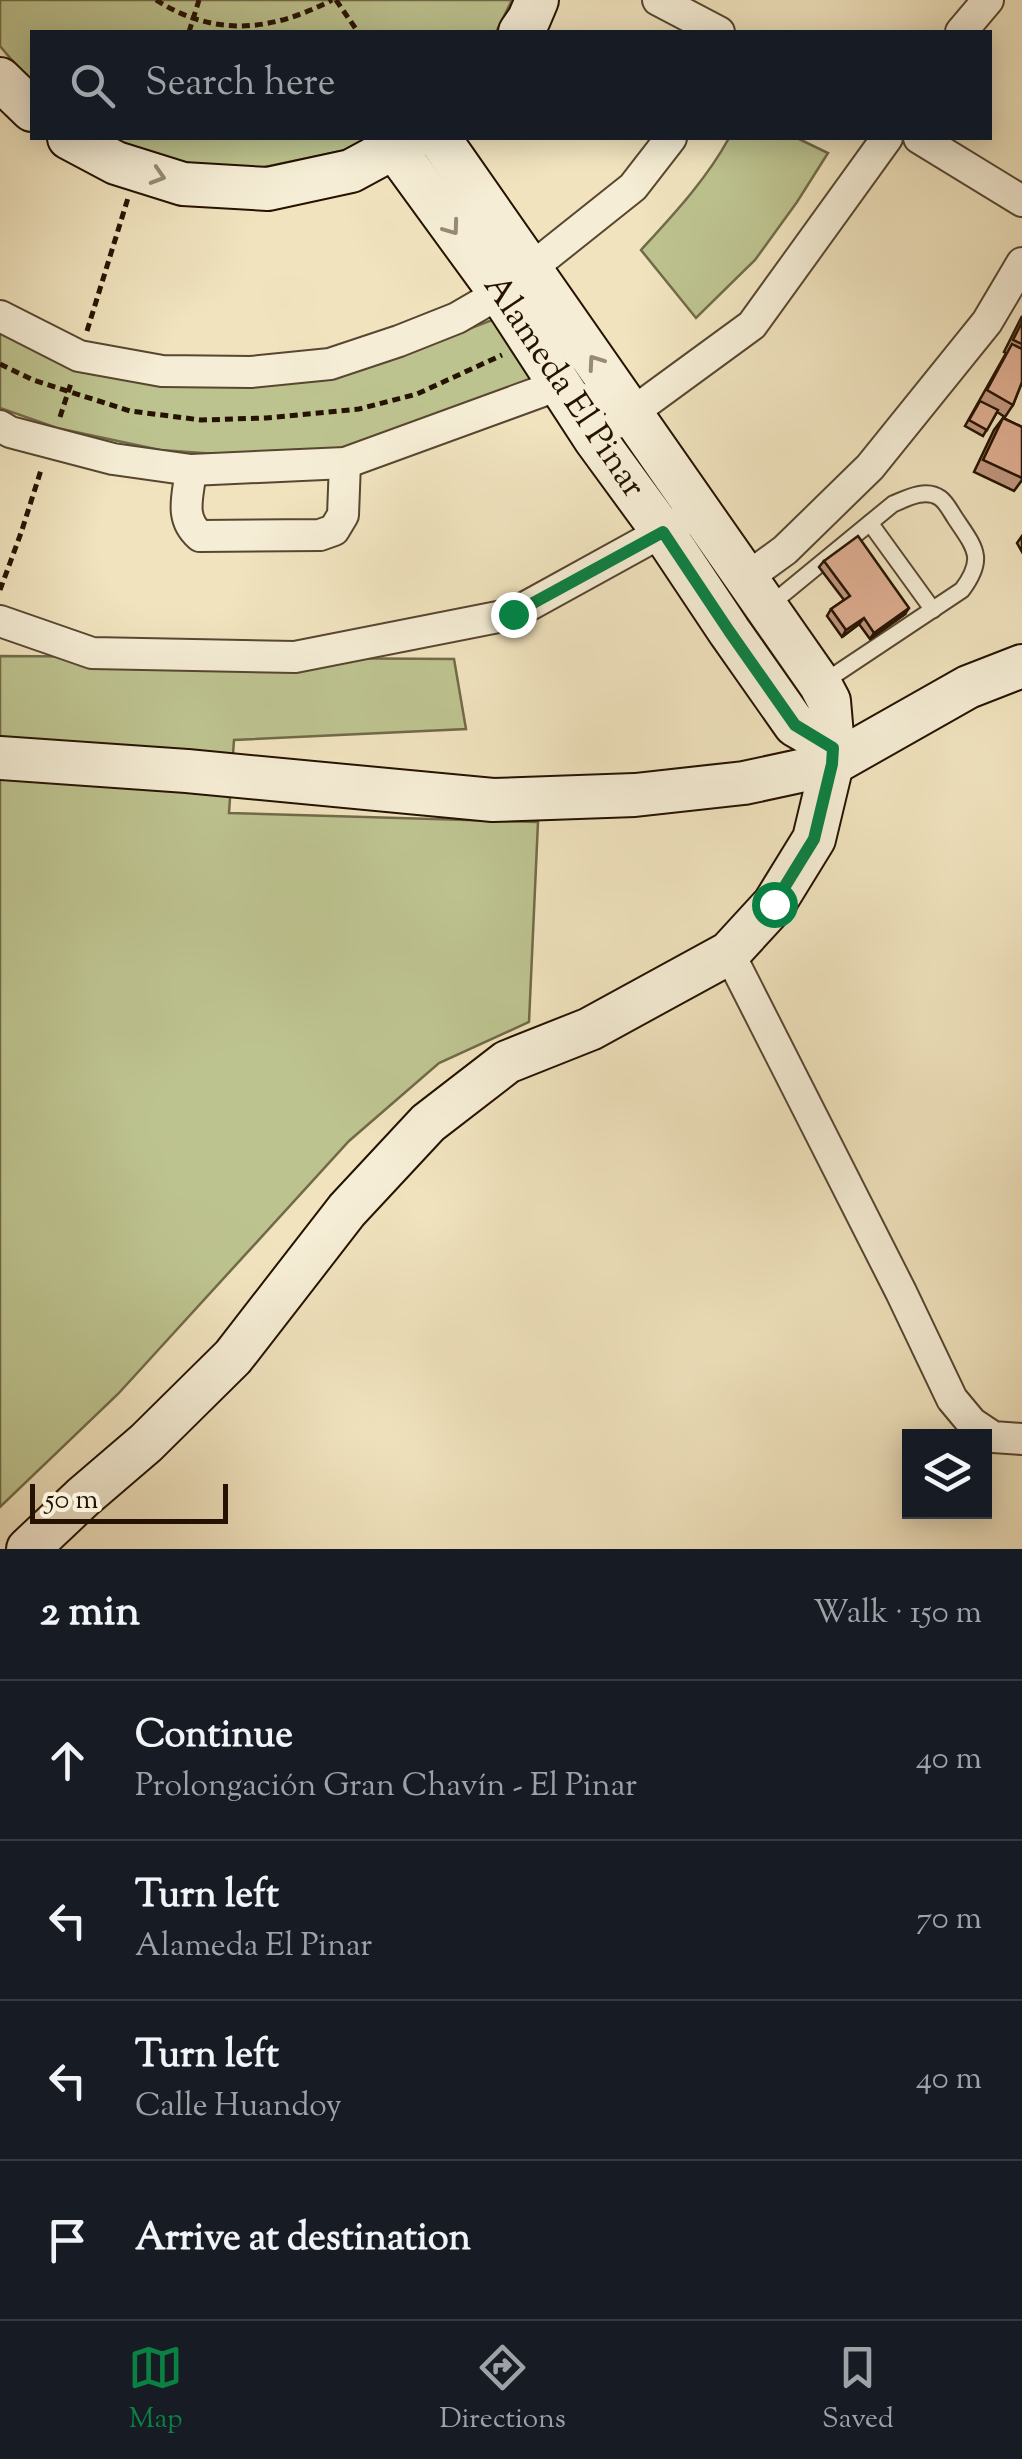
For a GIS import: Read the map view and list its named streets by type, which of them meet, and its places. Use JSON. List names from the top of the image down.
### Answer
{
  "streets": {
    "main road": ["Alameda El Pinar"]
  },
  "scale_bar": "50 m",
  "page": {
    "search": "Search here",
    "scale": "50 m",
    "heading": ["2 min", "Walk · 150 m"],
    "list": [
      ["Continue", "Prolongación Gran Chavín - El Pinar", "40 m"],
      ["Turn left", "Alameda El Pinar", "70 m"],
      ["Turn left", "Calle Huandoy", "40 m"],
      "Arrive at destination"
    ],
    "nav": ["Map", "Directions", "Saved"]
  }
}
